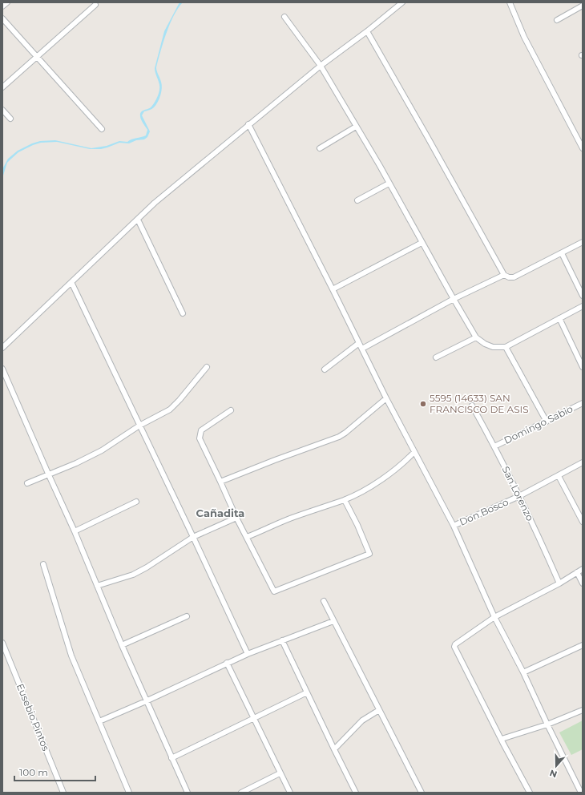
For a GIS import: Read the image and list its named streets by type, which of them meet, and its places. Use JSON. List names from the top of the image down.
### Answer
{
  "streets": {
    "street": [
      "Domingo Sabio",
      "San Lorenzo",
      "Don Bosco",
      "Eusebio Pintos"
    ]
  },
  "crossings": [
    ["Domingo Sabio", "San Lorenzo"],
    ["San Lorenzo", "Don Bosco"]
  ],
  "districts": ["Cañadita"],
  "places": ["5595 (14633) SAN FRANCISCO DE ASIS"],
  "scale_bar": "100 m",
  "north": "bottom"
}
